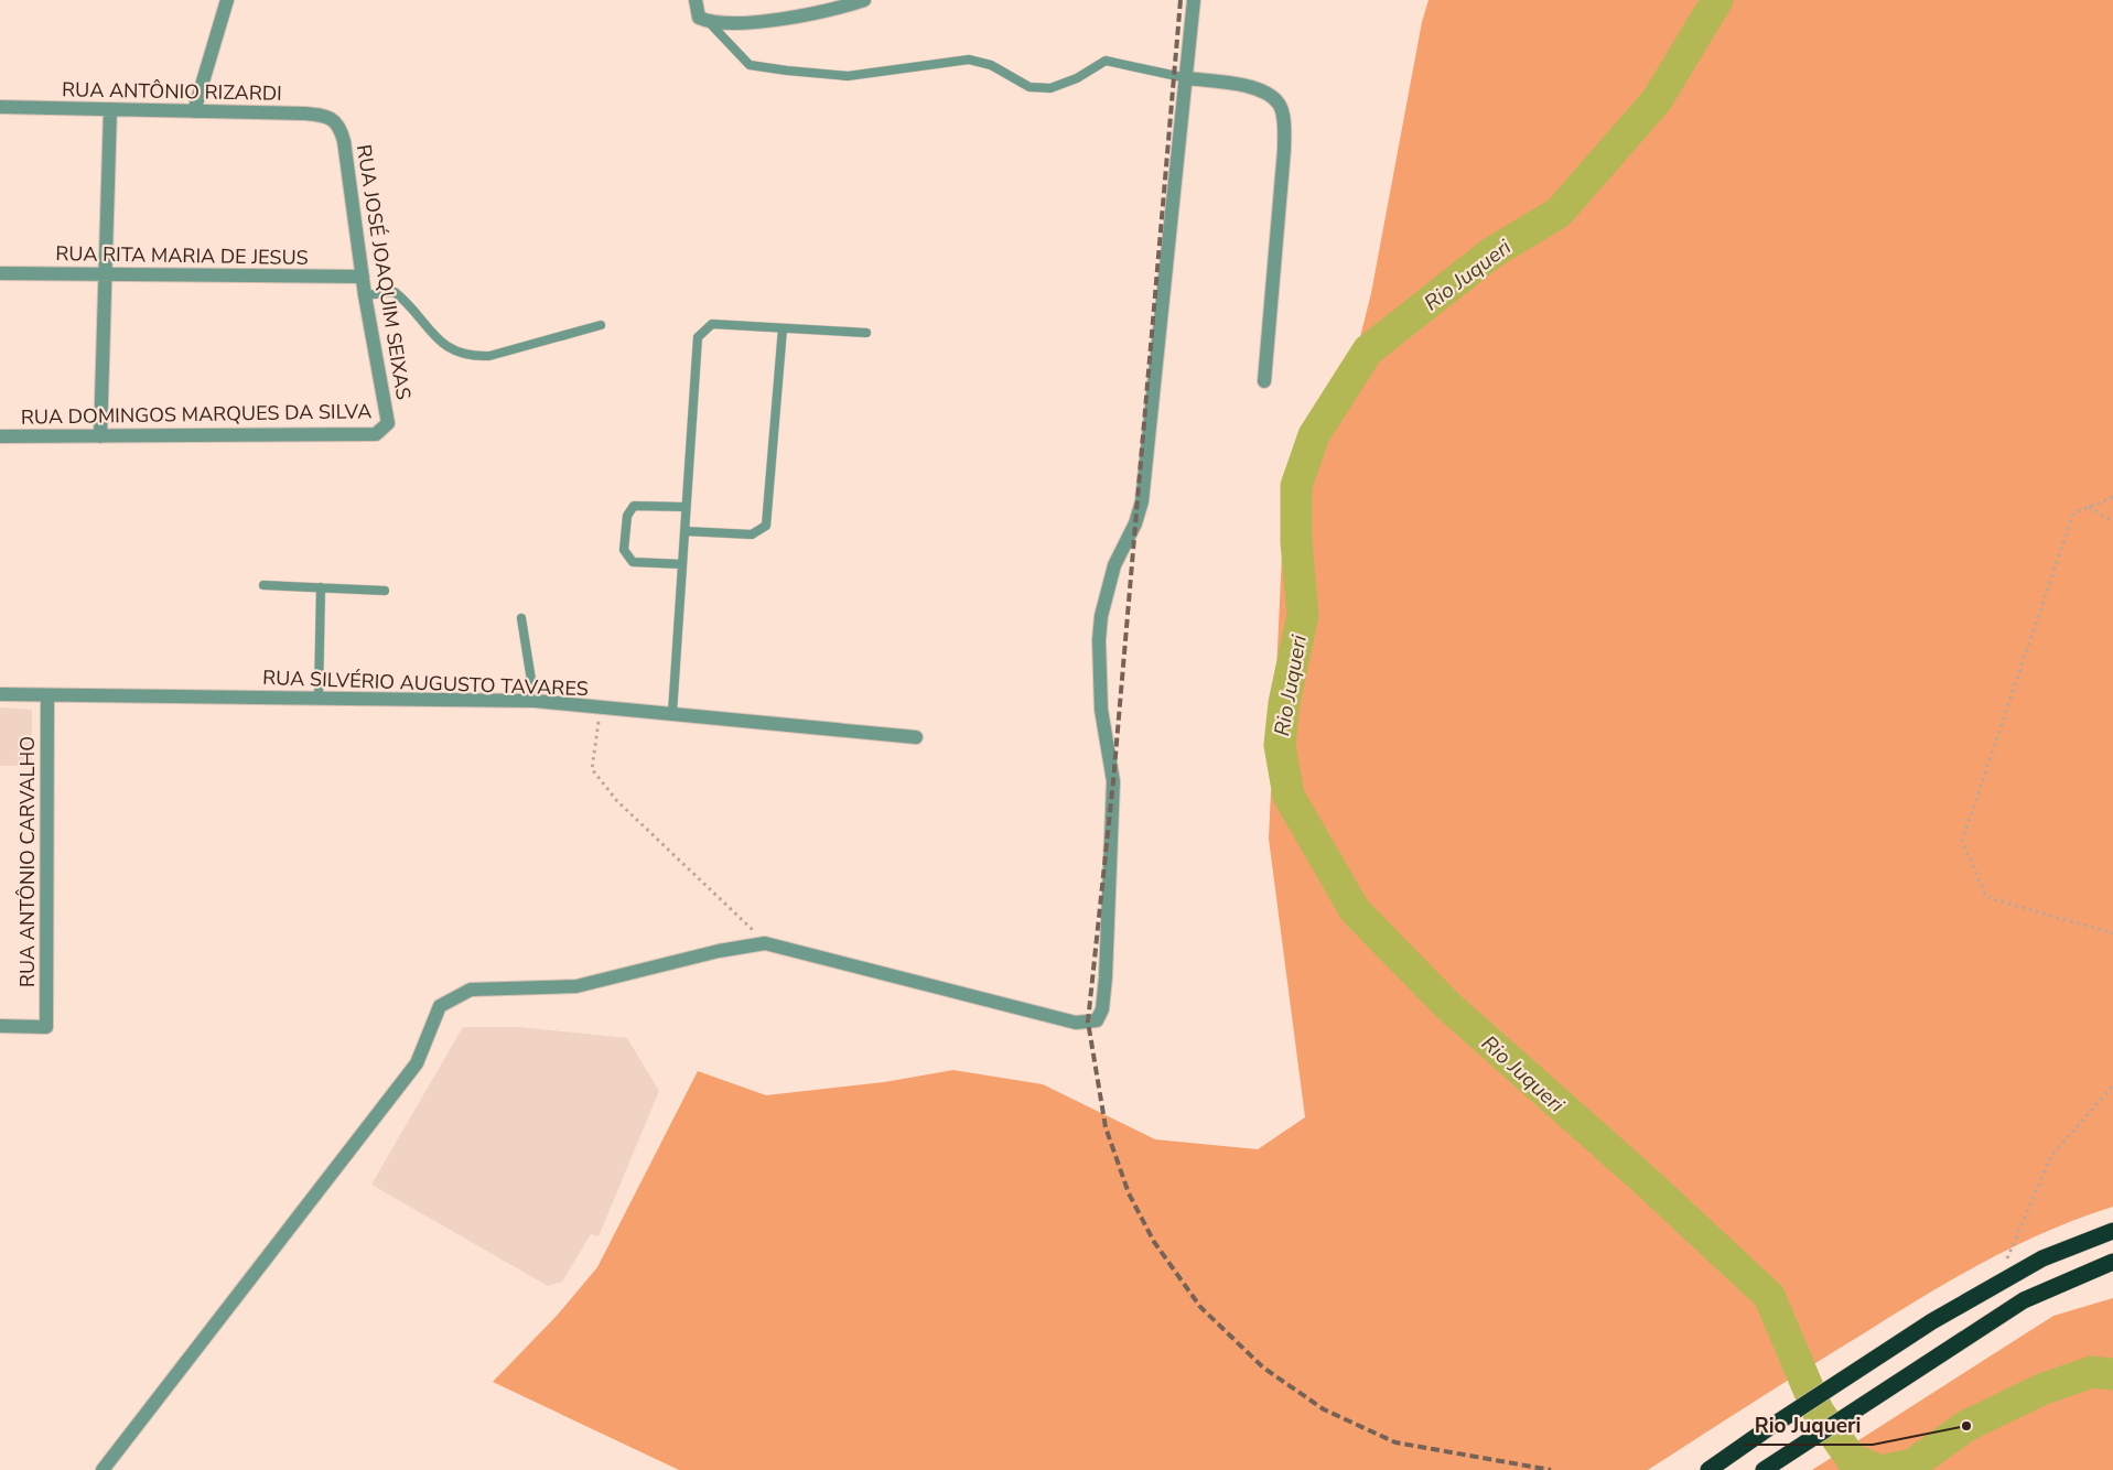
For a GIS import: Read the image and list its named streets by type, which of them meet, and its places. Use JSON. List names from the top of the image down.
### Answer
{
  "streets": {
    "street": [
      "RUA ANTÔNIO RIZARDI",
      "RUA RITA MARIA DE JESUS",
      "RUA JOSÉ JOAQUIM SEIXAS",
      "RUA DOMINGOS MARQUES DA SILVA",
      "RUA SILVÉRIO AUGUSTO TAVARES",
      "RUA ANTÔNIO CARVALHO"
    ]
  },
  "crossings": [
    ["RUA ANTÔNIO RIZARDI", "RUA JOSÉ JOAQUIM SEIXAS"],
    ["RUA RITA MARIA DE JESUS", "RUA JOSÉ JOAQUIM SEIXAS"],
    ["RUA JOSÉ JOAQUIM SEIXAS", "RUA DOMINGOS MARQUES DA SILVA"],
    ["RUA SILVÉRIO AUGUSTO TAVARES", "RUA ANTÔNIO CARVALHO"]
  ],
  "water": ["Rio Juqueri"],
  "places": ["Rio Juqueri"]
}
